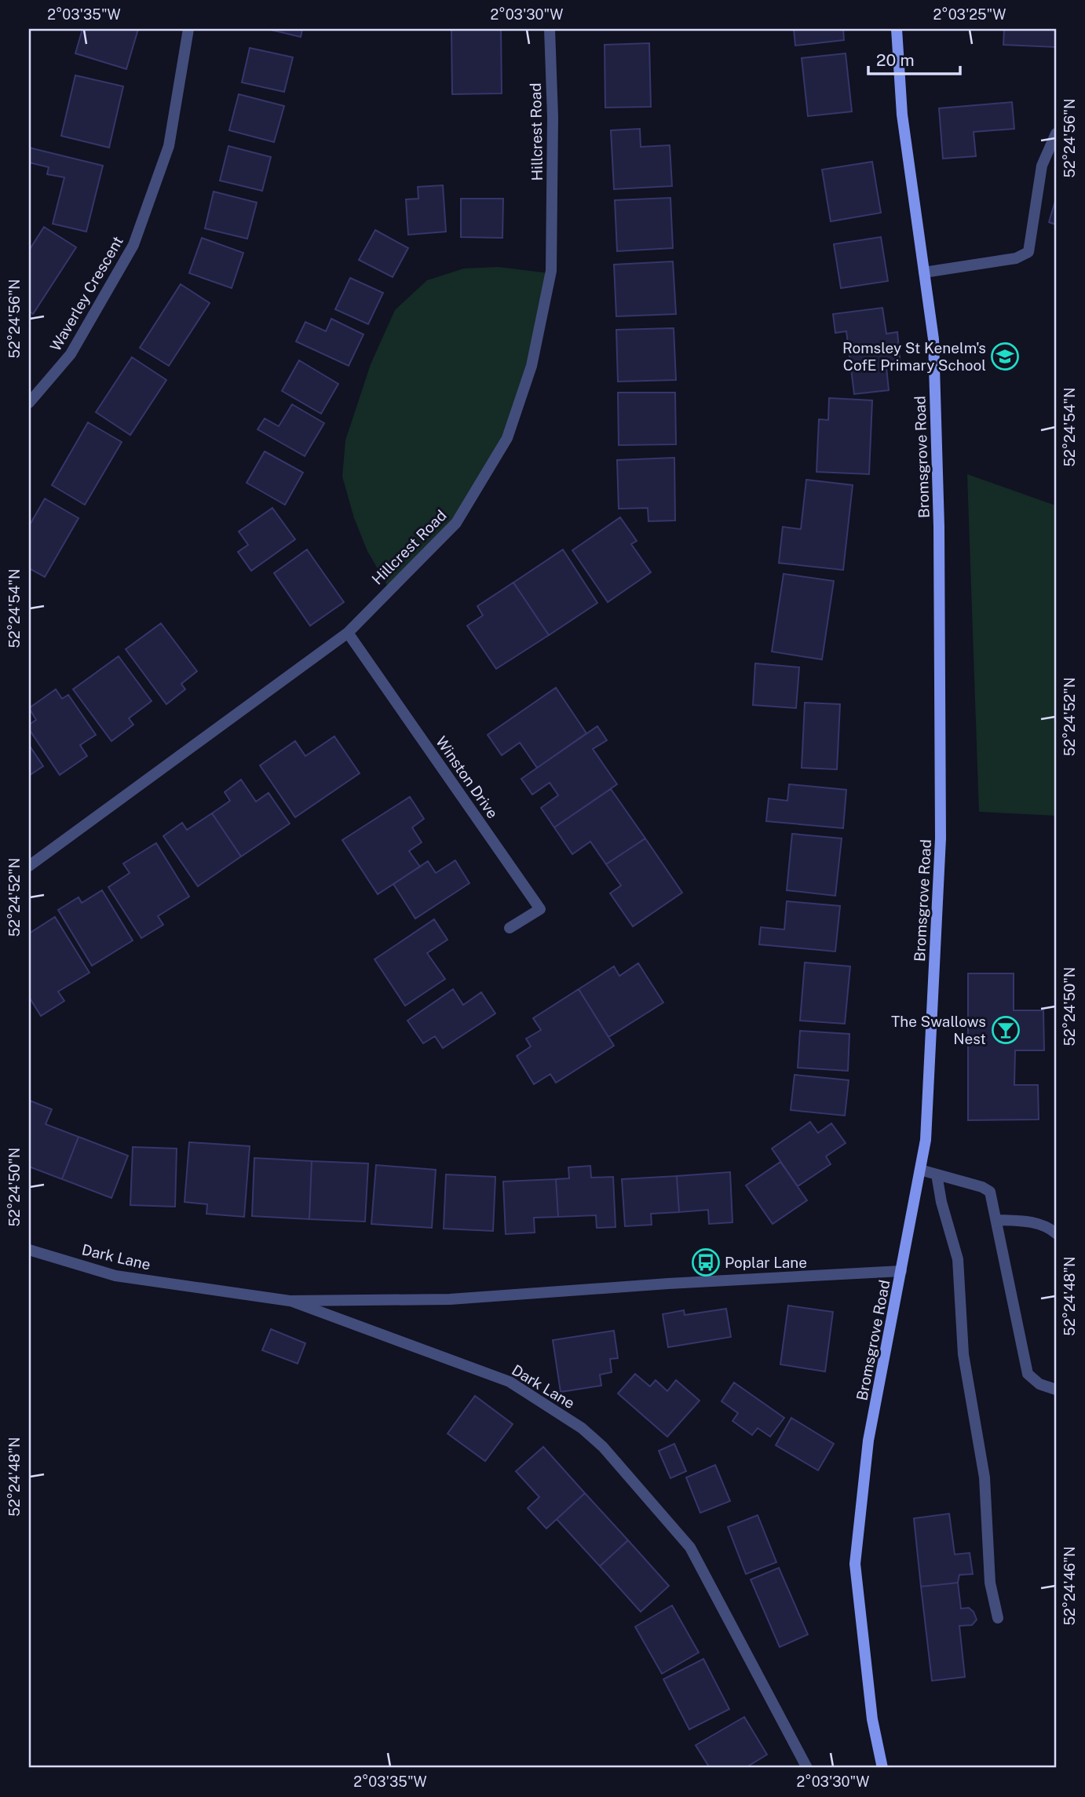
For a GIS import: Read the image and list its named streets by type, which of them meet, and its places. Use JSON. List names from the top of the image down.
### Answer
{
  "streets": {
    "main road": ["Bromsgrove Road"],
    "street": [
      "Hillcrest Road",
      "Waverley Crescent",
      "Winston Drive",
      "Dark Lane"
    ]
  },
  "crossings": [
    ["Hillcrest Road", "Winston Drive"]
  ],
  "places": {
    "school or university": ["Romsley St Kenelm's CofE Primary School"],
    "bar": ["The Swallows Nest"],
    "bus stop": ["Poplar Lane"]
  },
  "scale_bar": "20 m",
  "coordinates": [
    "2°03'35\"W",
    "2°03'30\"W",
    "2°03'25\"W",
    "52°24'56\"N",
    "52°24'54\"N",
    "52°24'52\"N",
    "52°24'50\"N",
    "52°24'48\"N",
    "52°24'46\"N"
  ]
}
